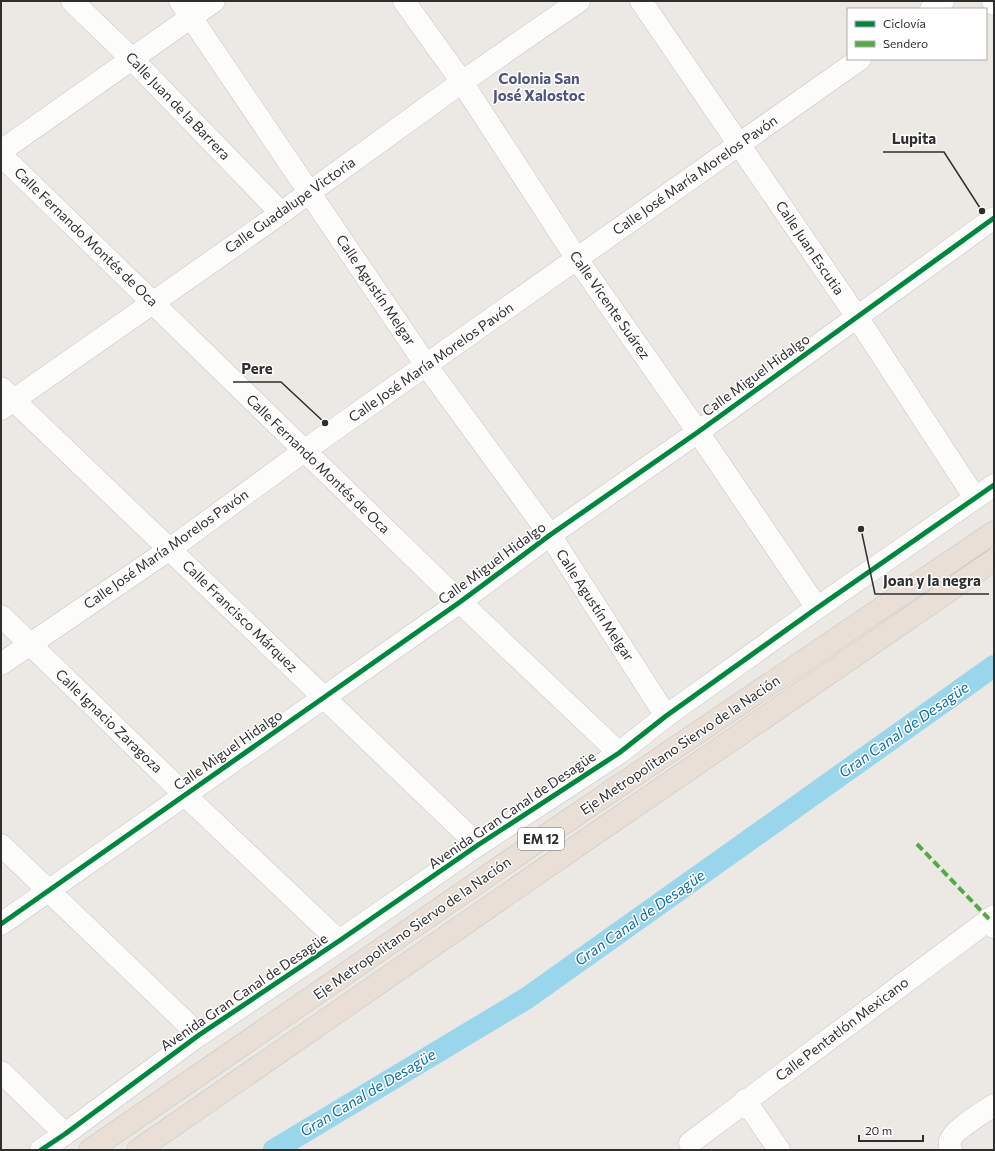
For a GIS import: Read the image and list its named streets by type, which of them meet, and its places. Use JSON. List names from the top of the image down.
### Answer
{
  "streets": {
    "highway": ["Eje Metropolitano Siervo de la Nación", "EM 12"],
    "street": [
      "Calle Juan de la Barrera",
      "Calle José María Morelos Pavón",
      "Calle Guadalupe Victoria",
      "Calle Fernando Montés de Oca",
      "Calle Juan Escutia",
      "Calle Agustín Melgar",
      "Calle Vicente Suárez",
      "Calle Miguel Hidalgo",
      "Calle Francisco Márquez",
      "Calle Ignacio Zaragoza",
      "Avenida Gran Canal de Desagüe",
      "Calle Pentatlón Mexicano"
    ]
  },
  "crossings": [
    ["Calle Juan de la Barrera", "Calle Guadalupe Victoria"],
    ["Calle José María Morelos Pavón", "Calle Fernando Montés de Oca"],
    ["Calle José María Morelos Pavón", "Calle Juan Escutia"],
    ["Calle José María Morelos Pavón", "Calle Agustín Melgar"],
    ["Calle José María Morelos Pavón", "Calle Vicente Suárez"],
    ["Calle José María Morelos Pavón", "Calle Francisco Márquez"],
    ["Calle José María Morelos Pavón", "Calle Ignacio Zaragoza"],
    ["Calle Guadalupe Victoria", "Calle Fernando Montés de Oca"],
    ["Calle Guadalupe Victoria", "Calle Agustín Melgar"],
    ["Calle Guadalupe Victoria", "Calle Vicente Suárez"],
    ["Calle Guadalupe Victoria", "Calle Francisco Márquez"],
    ["Calle Fernando Montés de Oca", "Calle Miguel Hidalgo"],
    ["Calle Fernando Montés de Oca", "Avenida Gran Canal de Desagüe"],
    ["Calle Juan Escutia", "Calle Miguel Hidalgo"],
    ["Calle Juan Escutia", "Avenida Gran Canal de Desagüe"],
    ["Calle Agustín Melgar", "Calle Miguel Hidalgo"],
    ["Calle Agustín Melgar", "Avenida Gran Canal de Desagüe"],
    ["Calle Vicente Suárez", "Calle Miguel Hidalgo"],
    ["Calle Vicente Suárez", "Avenida Gran Canal de Desagüe"],
    ["Calle Miguel Hidalgo", "Calle Francisco Márquez"],
    ["Calle Miguel Hidalgo", "Calle Ignacio Zaragoza"],
    ["Calle Francisco Márquez", "Avenida Gran Canal de Desagüe"],
    ["Calle Ignacio Zaragoza", "Avenida Gran Canal de Desagüe"]
  ],
  "districts": ["Colonia San José Xalostoc"],
  "water": ["Gran Canal de Desagüe"],
  "places": ["Lupita", "Pere", "Joan y la negra"],
  "legend": ["Ciclovía", "Sendero"],
  "scale_bar": "20 m"
}
